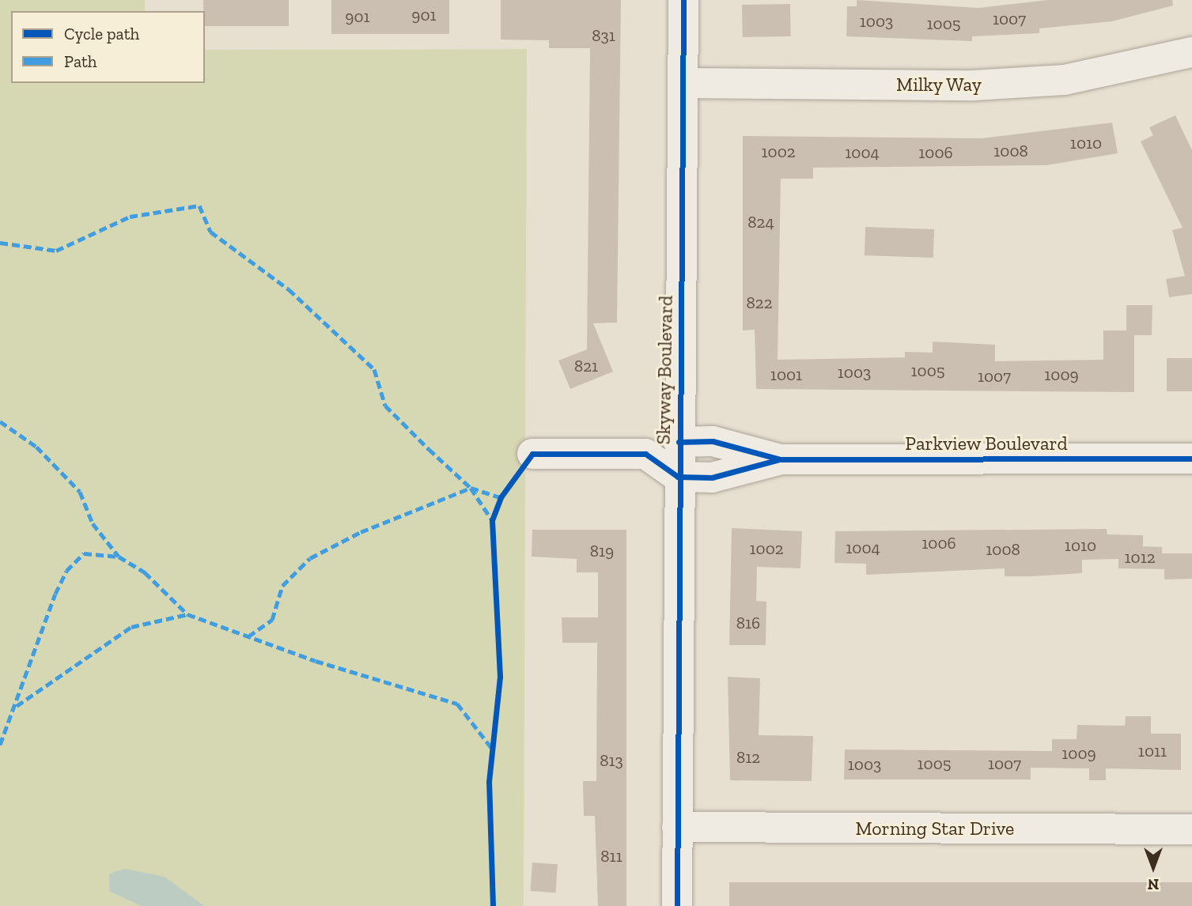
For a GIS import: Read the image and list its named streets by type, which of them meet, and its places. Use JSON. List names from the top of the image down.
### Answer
{
  "streets": {
    "street": [
      "Milky Way",
      "Skyway Boulevard",
      "Parkview Boulevard",
      "Morning Star Drive"
    ]
  },
  "crossings": [
    ["Milky Way", "Skyway Boulevard"],
    ["Skyway Boulevard", "Parkview Boulevard"],
    ["Skyway Boulevard", "Morning Star Drive"]
  ],
  "house_numbers": [
    "901",
    "901",
    "1007",
    "1003",
    "1005",
    "831",
    "1010",
    "1008",
    "1002",
    "1004",
    "1006",
    "824",
    "822",
    "821",
    "1005",
    "1003",
    "1001",
    "1009",
    "1007",
    "1006",
    "1010",
    "1004",
    "1002",
    "1008",
    "819",
    "1012",
    "816",
    "1011",
    "1009",
    "812",
    "813",
    "1005",
    "1007",
    "1003",
    "811"
  ],
  "legend": ["Cycle path", "Path"],
  "north": "bottom"
}
